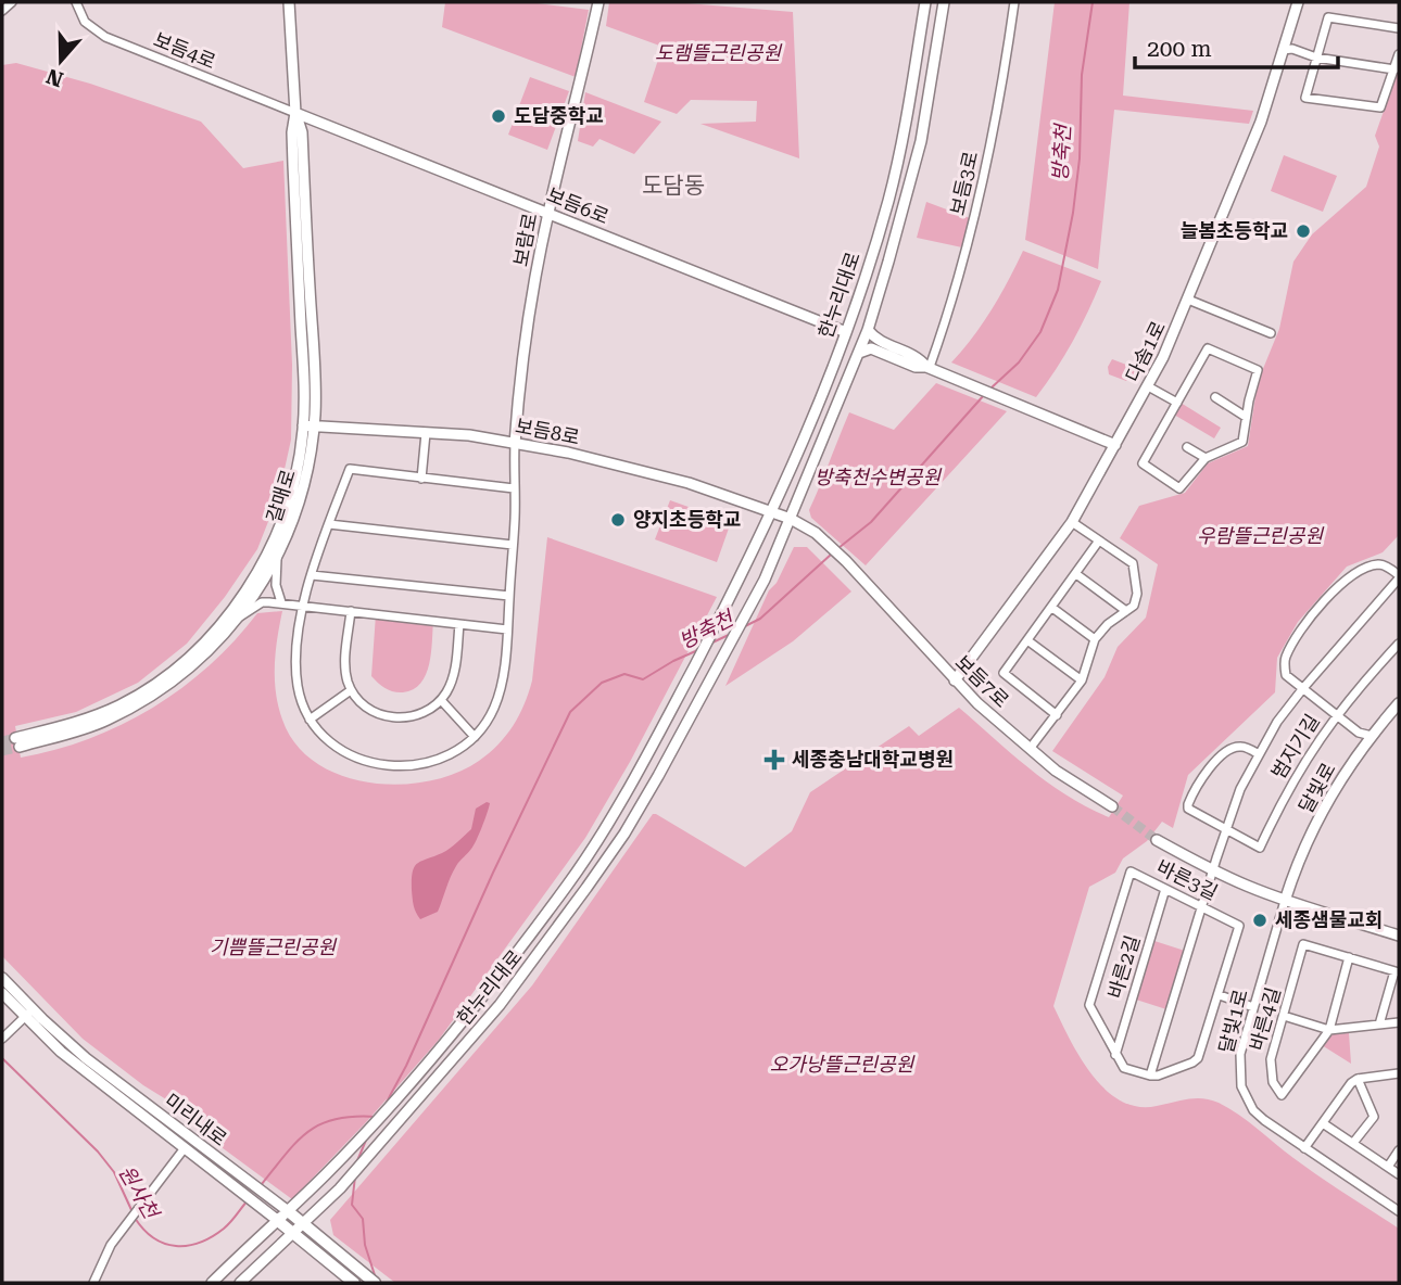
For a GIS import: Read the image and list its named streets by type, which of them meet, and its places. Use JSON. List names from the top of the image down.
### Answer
{
  "streets": {
    "main road": ["미리내로"],
    "street": [
      "보듬4로",
      "보듬3로",
      "보듬6로",
      "보람로",
      "한누리대로",
      "다솜1로",
      "보듬8로",
      "갈매로",
      "보듬7로",
      "범지기길",
      "달빛로",
      "바른3길",
      "바른2길",
      "바른4길",
      "달빛1로"
    ]
  },
  "crossings": [
    ["보듬4로", "보듬6로"],
    ["보듬4로", "갈매로"],
    ["보듬6로", "보람로"],
    ["보듬6로", "한누리대로"],
    ["보듬6로", "갈매로"],
    ["보람로", "보듬8로"],
    ["한누리대로", "보듬8로"],
    ["한누리대로", "보듬7로"],
    ["한누리대로", "미리내로"],
    ["다솜1로", "보듬7로"],
    ["보듬8로", "갈매로"],
    ["범지기길", "바른3길"],
    ["달빛로", "달빛1로"],
    ["바른3길", "바른2길"]
  ],
  "districts": ["도담동"],
  "water": ["방축천", "원사천"],
  "parks": [
    "도램뜰근린공원",
    "방축천수변공원",
    "우람뜰근린공원",
    "기쁨뜰근린공원",
    "오가낭뜰근린공원"
  ],
  "places": {
    "other": [
      "도담중학교",
      "늘봄초등학교",
      "양지초등학교",
      "세종샘물교회"
    ],
    "health": ["세종충남대학교병원"]
  },
  "scale_bar": "200 m",
  "north": "bottom"
}
